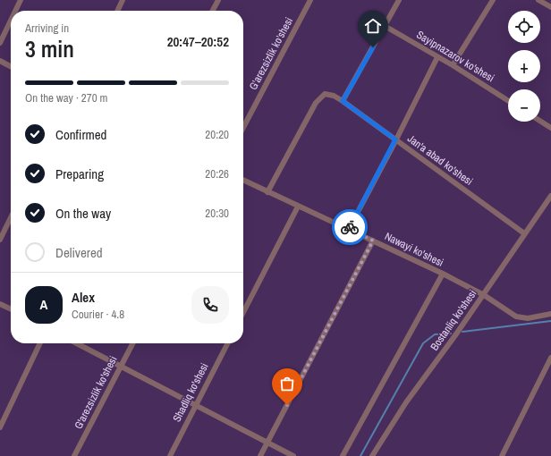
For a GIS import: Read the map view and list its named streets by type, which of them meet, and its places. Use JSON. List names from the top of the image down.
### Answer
{
  "streets": {
    "street": [
      "G'arezsizlik ko'shesi",
      "Sayipnazarov ko'shesi",
      "Jan'a abad ko'shesi",
      "Nawayi ko'shesi",
      "Bostanliq ko'shesi",
      "Shadliq ko'shesi"
    ]
  },
  "crossings": [
    ["Jan'a abad ko'shesi", "Nawayi ko'shesi"],
    ["Jan'a abad ko'shesi", "Bostanliq ko'shesi"],
    ["Nawayi ko'shesi", "Bostanliq ko'shesi"]
  ],
  "page": {
    "map_buttons": ["+", "−"],
    "heading": ["3 min", "Arriving in", "20:47–20:52"],
    "panel": ["Alex", "Courier · 4.8"],
    "bar": "On the way · 270 m",
    "list": [
      ["Confirmed", "20:20"],
      ["Preparing", "20:26"],
      ["On the way", "20:30"],
      "Delivered"
    ],
    "round": "A"
  }
}
